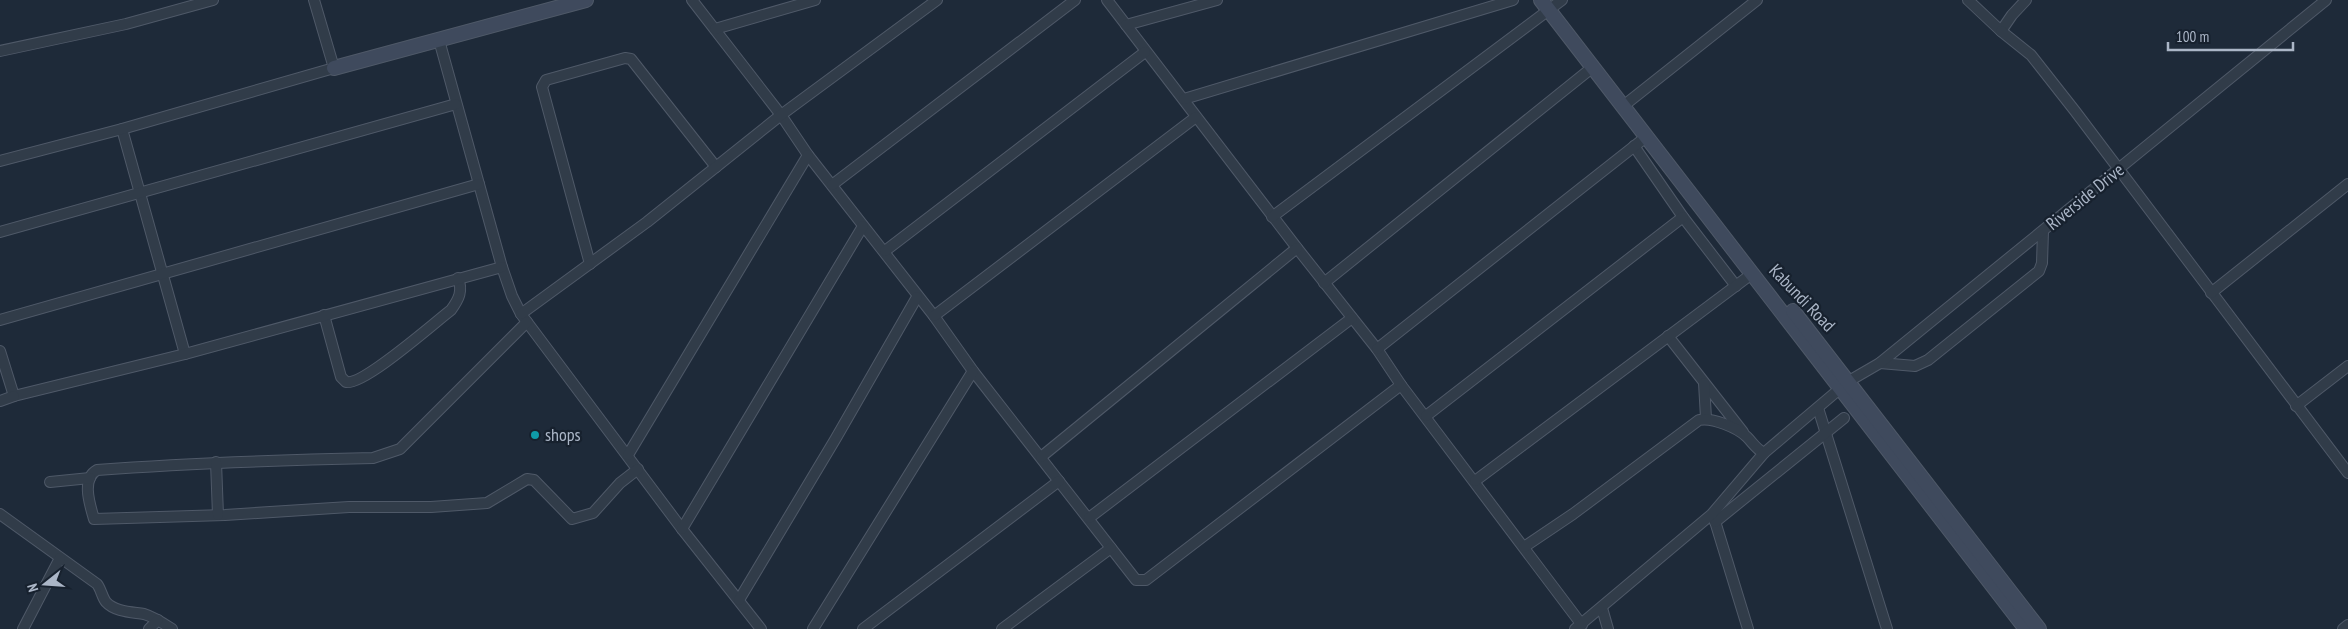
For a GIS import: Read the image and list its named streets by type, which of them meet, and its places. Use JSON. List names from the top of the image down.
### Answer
{
  "streets": {
    "street": ["Riverside Drive", "Kabundi Road"]
  },
  "crossings": [
    ["Riverside Drive", "Kabundi Road"]
  ],
  "places": ["shops"],
  "scale_bar": "100 m",
  "north": "left"
}
